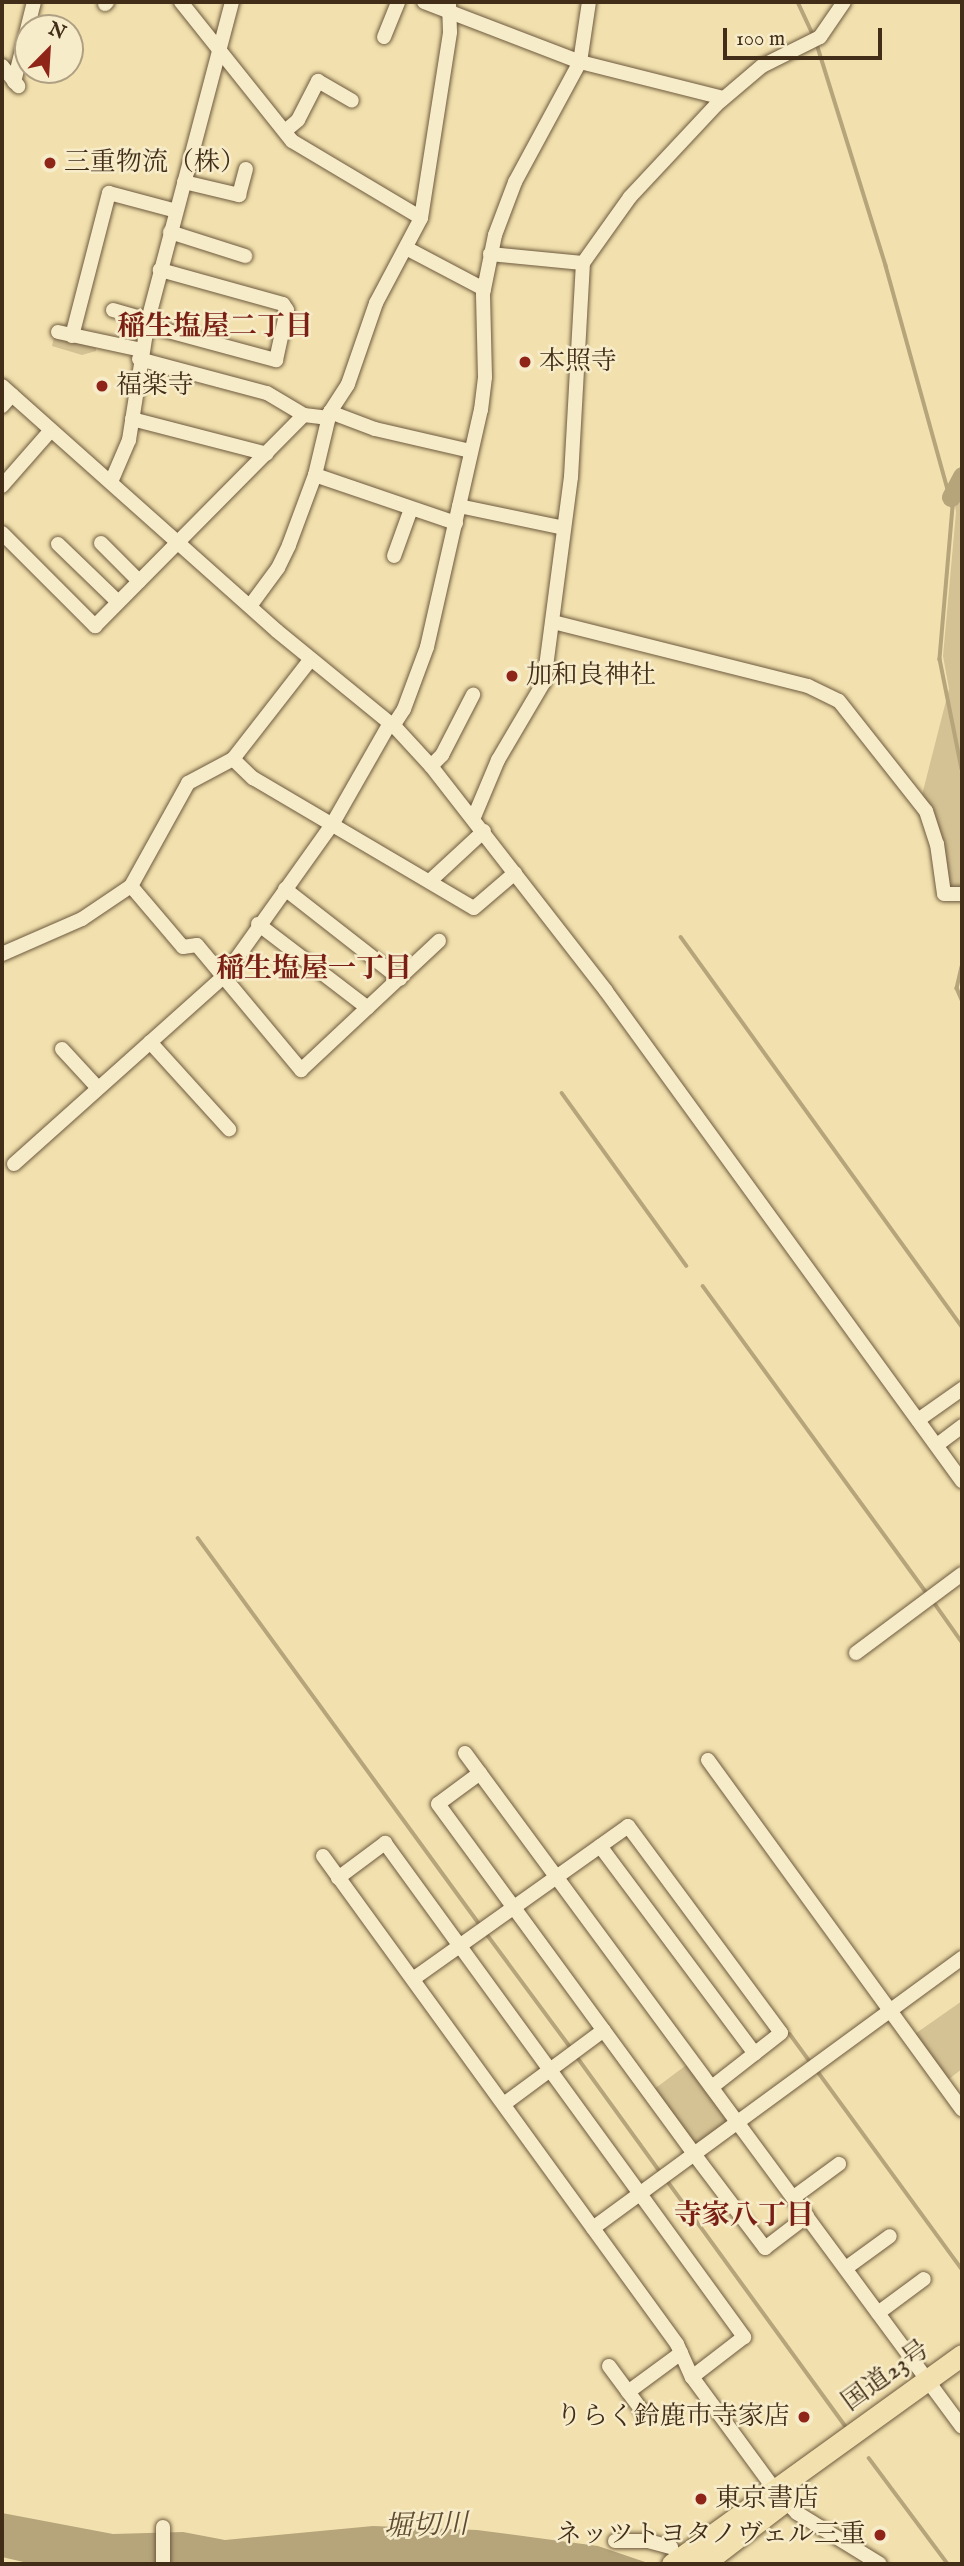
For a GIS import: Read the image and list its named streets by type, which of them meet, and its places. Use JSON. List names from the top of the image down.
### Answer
{
  "streets": {
    "highway": ["国道23号"]
  },
  "districts": ["稲生塩屋二丁目", "稲生塩屋一丁目", "寺家八丁目"],
  "water": ["堀切川"],
  "places": [
    "三重物流（株）",
    "本照寺",
    "福楽寺",
    "加和良神社",
    "りらく鈴鹿市寺家店",
    "東京書店",
    "ネッツトヨタノヴェル三重"
  ],
  "scale_bar": "100 m",
  "north": "top right"
}
